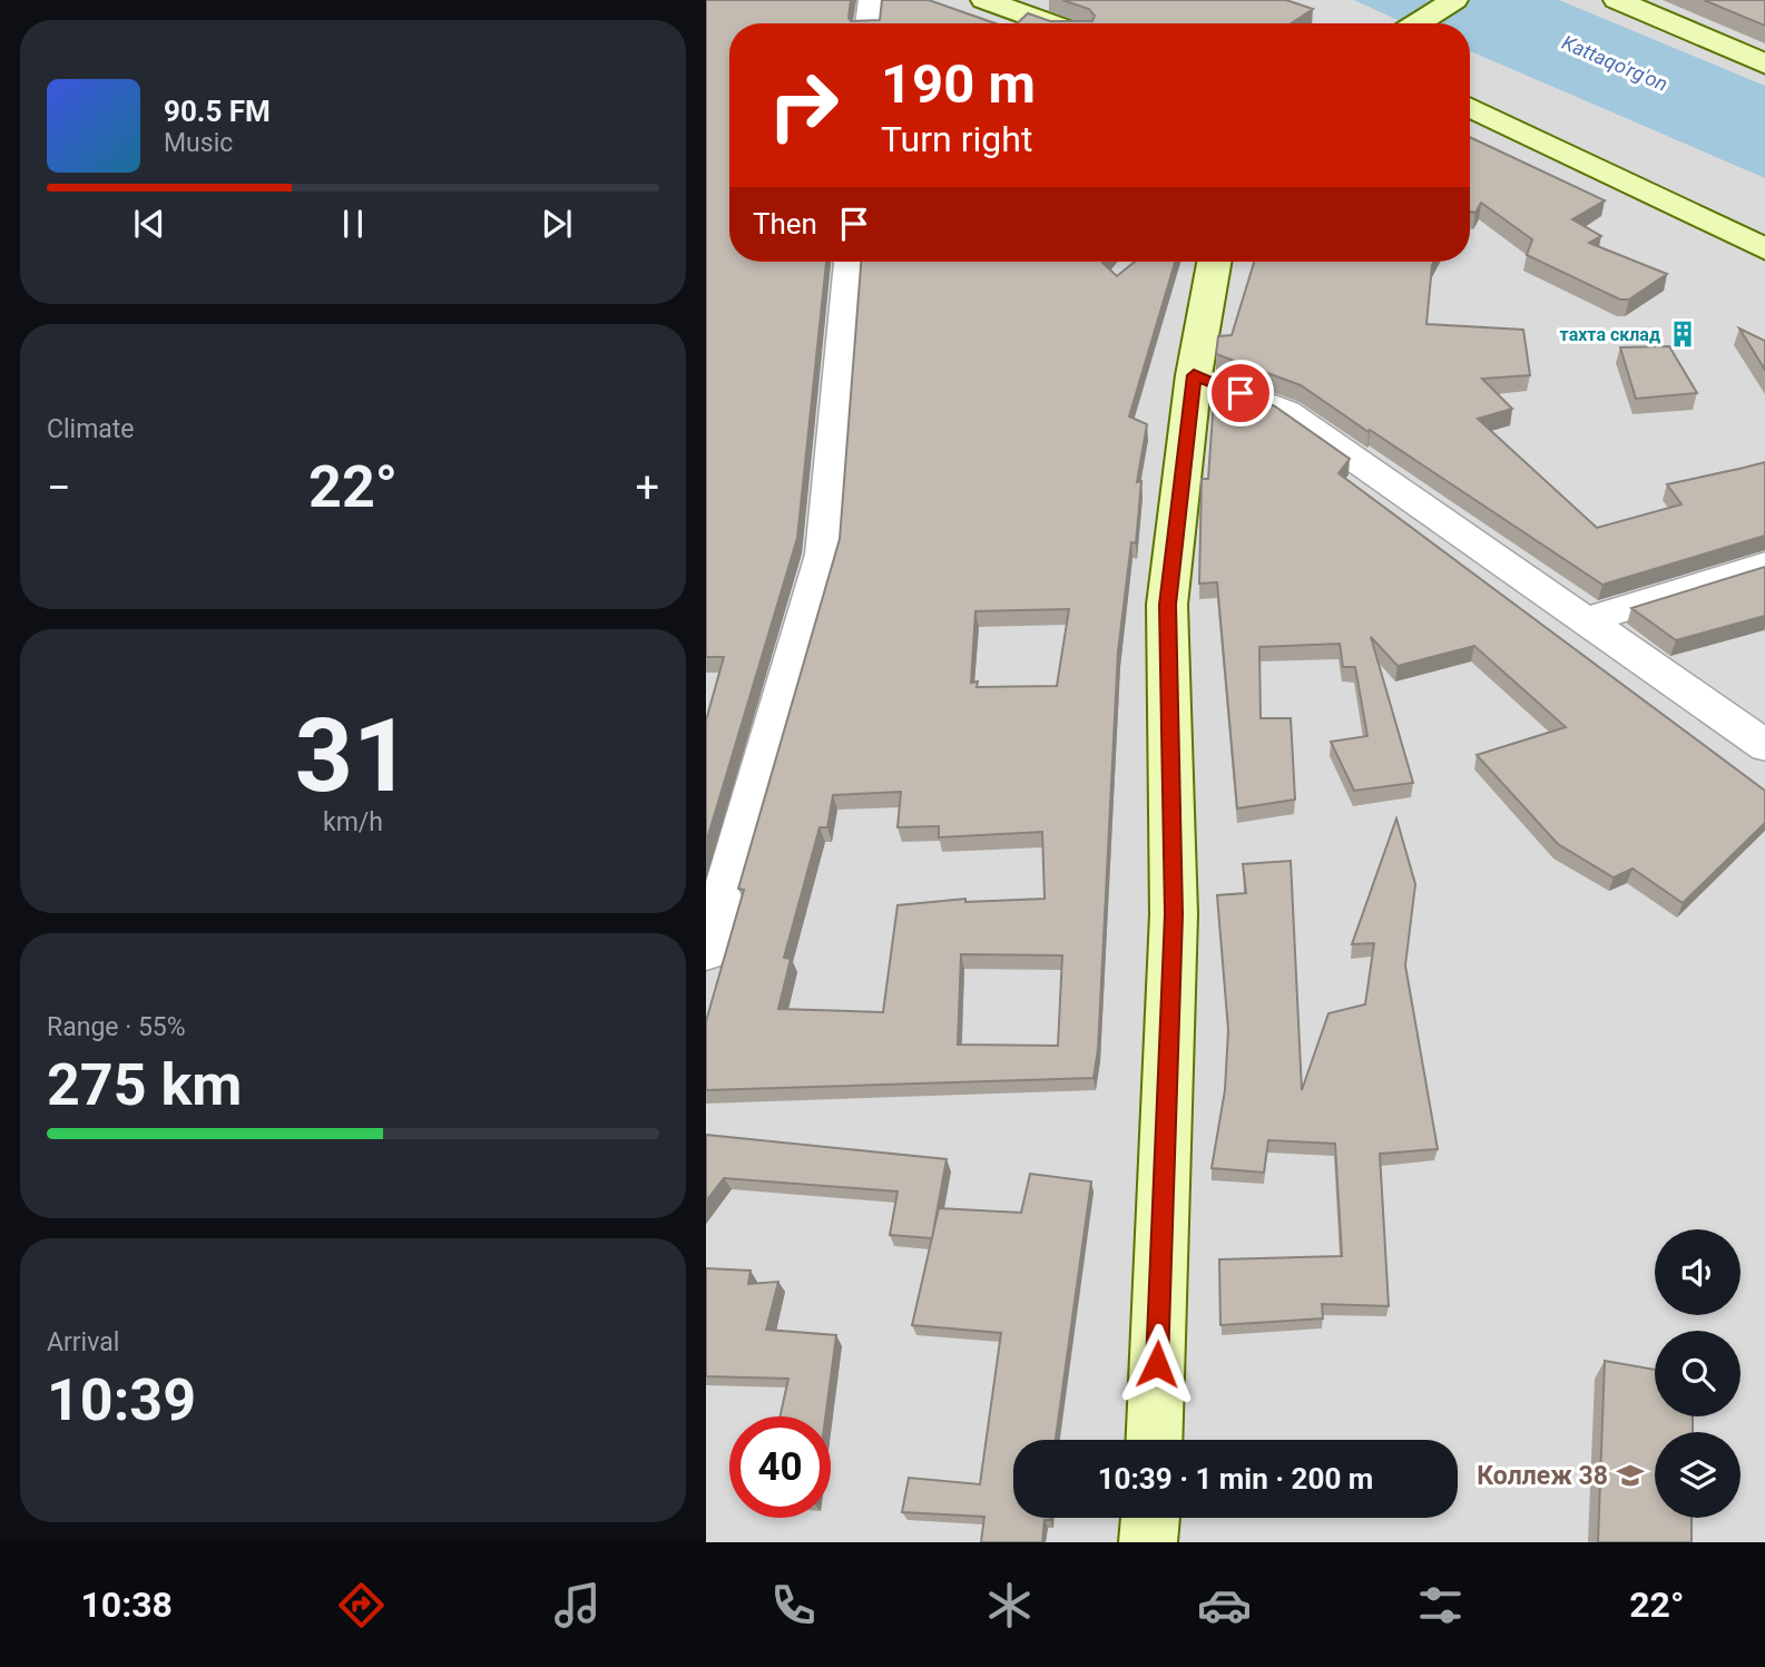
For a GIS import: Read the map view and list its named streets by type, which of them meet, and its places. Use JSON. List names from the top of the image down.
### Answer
{
  "water": ["Kattaqo'rg'on"],
  "places": {
    "building": ["тахта склад"],
    "school or university": ["Коллеж 38"]
  },
  "page": {
    "turn": ["190 m", "Turn right"],
    "song": ["90.5 FM", "Music"],
    "then": "Then",
    "tile": [
      "Climate",
      ["31", "km/h"],
      ["Range · 55%", "275 km"],
      ["Arrival", "10:39"]
    ],
    "heat": ["−", "22°", "+"],
    "limit": "40",
    "trip": "10:39 · 1 min · 200 m",
    "tabs": ["10:38", "22°"]
  }
}
